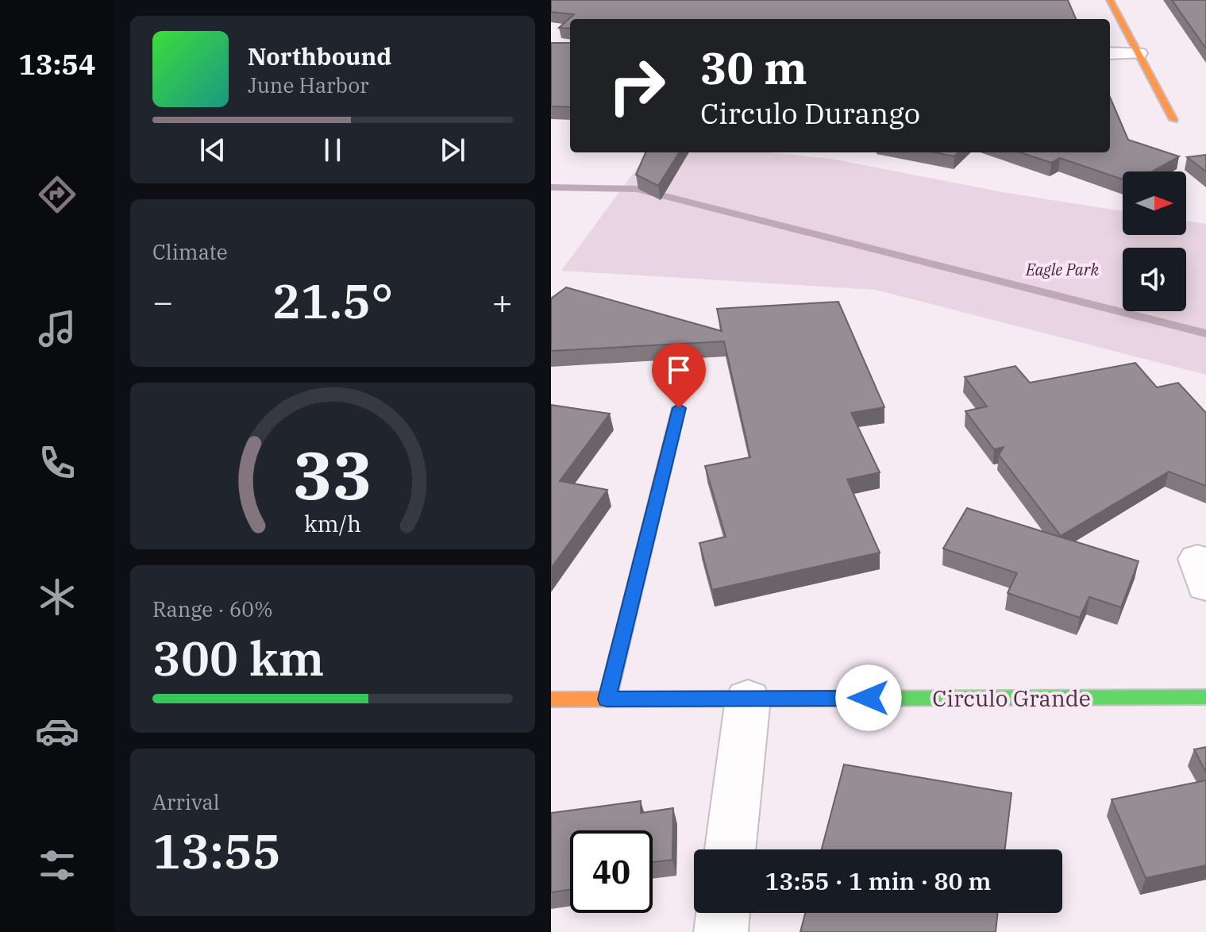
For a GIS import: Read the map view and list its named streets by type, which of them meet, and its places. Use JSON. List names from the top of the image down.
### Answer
{
  "streets": {
    "street": ["Circulo Grande"]
  },
  "parks": ["Eagle Park"],
  "north": "right",
  "page": {
    "tabs": "13:54",
    "turn": ["30 m", "Circulo Durango"],
    "song": ["Northbound", "June Harbor"],
    "tile": [
      "Climate",
      ["Range · 60%", "300 km"],
      ["Arrival", "13:55"]
    ],
    "heat": ["−", "21.5°", "+"],
    "limit": "40",
    "trip": "13:55 · 1 min · 80 m",
    "gauge": ["33", "km/h"]
  }
}
